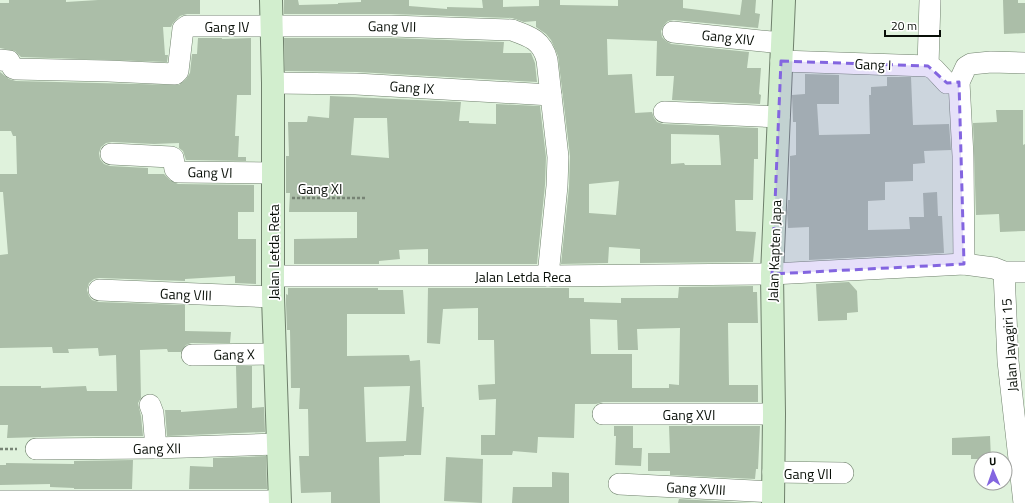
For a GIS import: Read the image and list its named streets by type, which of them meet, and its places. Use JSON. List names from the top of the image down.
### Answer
{
  "streets": {
    "street": [
      "Gang IV",
      "Gang VII",
      "Gang XIV",
      "Gang I",
      "Gang IX",
      "Gang VI",
      "Jalan Kapten Japa",
      "Jalan Letda Reta",
      "Jalan Letda Reca",
      "Gang VIII",
      "Jalan Jayagiri 15",
      "Gang X",
      "Gang XVI",
      "Gang XII",
      "Gang XVIII"
    ],
    "path": ["Gang XI"]
  },
  "crossings": [
    ["Gang IV", "Gang VII"],
    ["Gang IV", "Jalan Letda Reta"],
    ["Gang VII", "Gang IX"],
    ["Gang VII", "Jalan Kapten Japa"],
    ["Gang VII", "Jalan Letda Reta"],
    ["Gang VII", "Jalan Letda Reca"],
    ["Gang VII", "Gang XVIII"],
    ["Gang XIV", "Gang I"],
    ["Gang XIV", "Jalan Kapten Japa"],
    ["Gang I", "Jalan Kapten Japa"],
    ["Gang IX", "Jalan Letda Reta"],
    ["Gang VI", "Jalan Letda Reta"],
    ["Gang XI", "Jalan Letda Reta"],
    ["Jalan Kapten Japa", "Jalan Letda Reca"],
    ["Jalan Kapten Japa", "Gang XVI"],
    ["Jalan Kapten Japa", "Gang XVIII"],
    ["Jalan Letda Reta", "Jalan Letda Reca"],
    ["Jalan Letda Reta", "Gang VIII"],
    ["Jalan Letda Reta", "Gang X"],
    ["Jalan Letda Reta", "Gang XII"],
    ["Jalan Letda Reca", "Jalan Jayagiri 15"]
  ],
  "scale_bar": "20 m",
  "north": "top"
}
